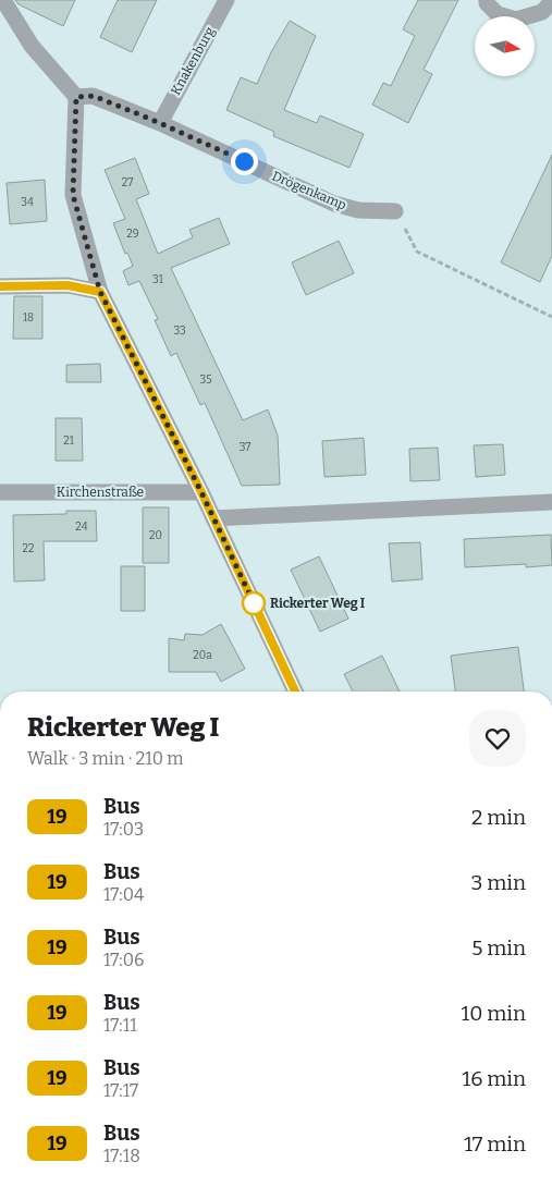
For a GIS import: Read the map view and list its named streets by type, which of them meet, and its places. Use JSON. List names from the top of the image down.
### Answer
{
  "streets": {
    "street": ["Knakenburg", "Drögenkamp", "Kirchenstraße"]
  },
  "crossings": [
    ["Knakenburg", "Drögenkamp"]
  ],
  "places": ["Rickerter Weg I"],
  "lines": ["bus line 19"],
  "house_numbers": [
    "27",
    "34",
    "29",
    "31",
    "18",
    "33",
    "35",
    "21",
    "37",
    "24",
    "20",
    "22",
    "20a"
  ],
  "north": "right",
  "page": {
    "heading": ["Rickerter Weg I", "Walk · 3 min · 210 m"],
    "list": [
      {
        "mark": "19",
        "name": "Bus",
        "note": "17:03",
        "value": "2 min"
      },
      {
        "mark": "19",
        "name": "Bus",
        "note": "17:04",
        "value": "3 min"
      },
      {
        "mark": "19",
        "name": "Bus",
        "note": "17:06",
        "value": "5 min"
      },
      {
        "mark": "19",
        "name": "Bus",
        "note": "17:11",
        "value": "10 min"
      },
      {
        "mark": "19",
        "name": "Bus",
        "note": "17:17",
        "value": "16 min"
      },
      {
        "mark": "19",
        "name": "Bus",
        "note": "17:18",
        "value": "17 min"
      }
    ]
  }
}
